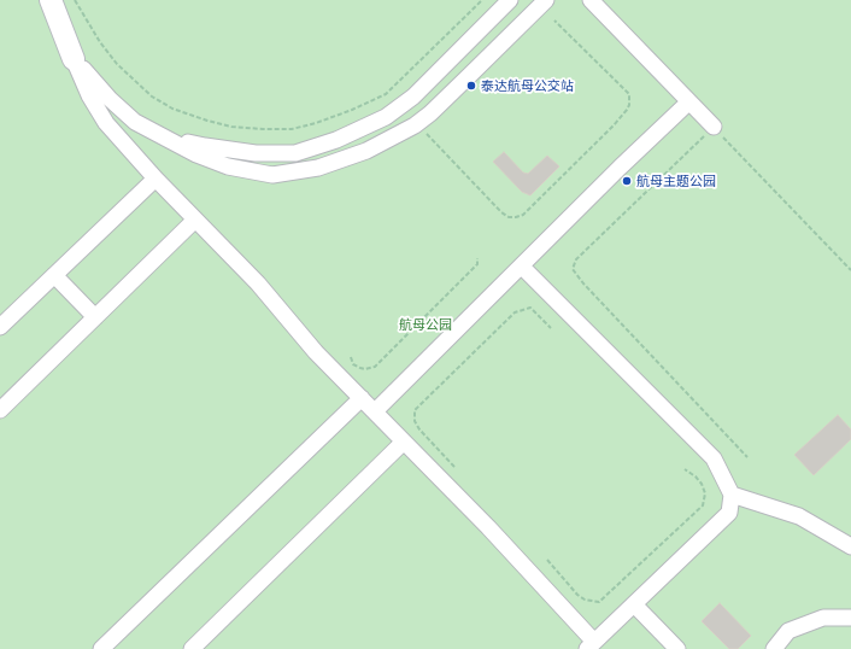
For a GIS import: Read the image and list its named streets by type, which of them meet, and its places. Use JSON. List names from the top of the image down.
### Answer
{
  "parks": ["航母公园"],
  "places": ["泰达航母公交站", "航母主题公园"]
}
